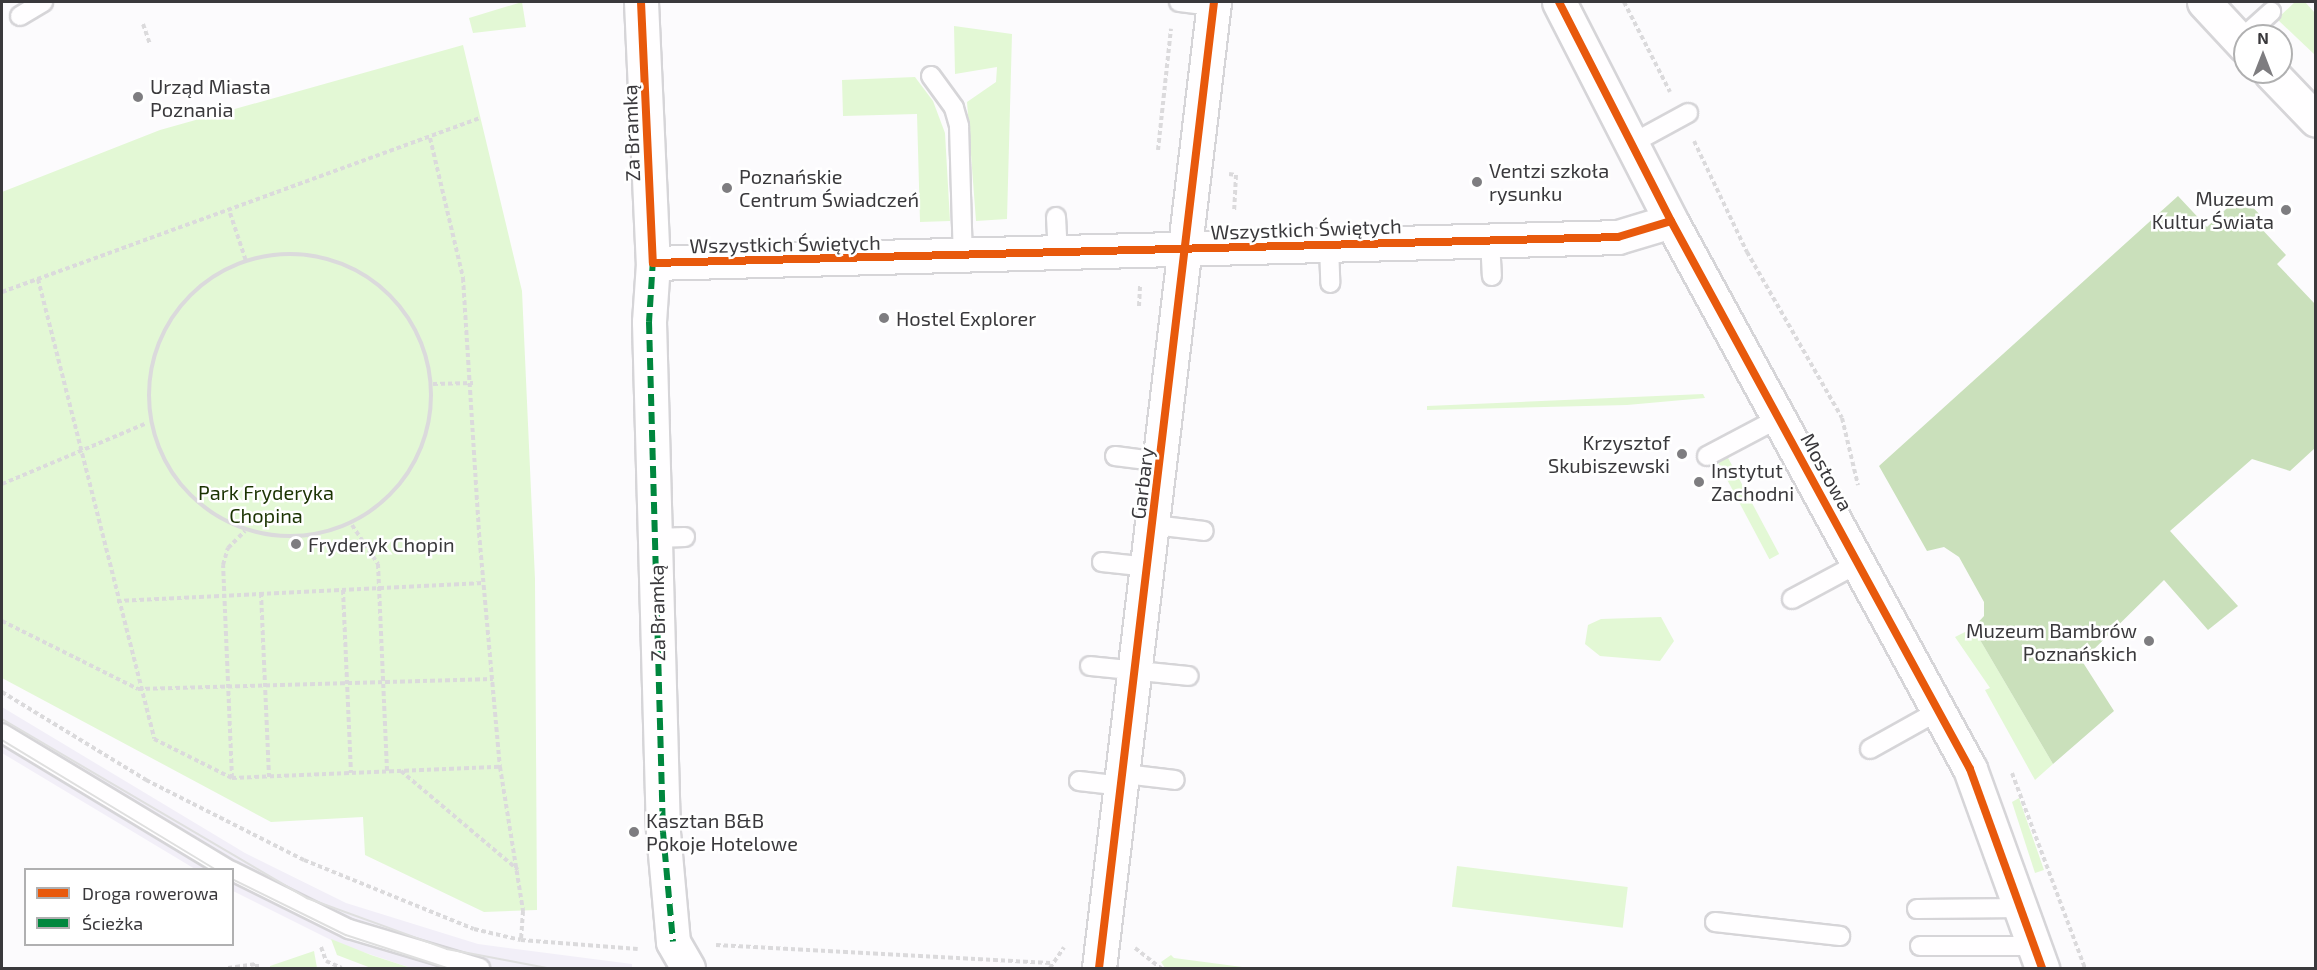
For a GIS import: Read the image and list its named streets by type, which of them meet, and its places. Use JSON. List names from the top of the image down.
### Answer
{
  "streets": {
    "street": [
      "Za Bramką",
      "Wszystkich Świętych",
      "Mostowa",
      "Garbary"
    ]
  },
  "crossings": [
    ["Za Bramką", "Wszystkich Świętych"],
    ["Wszystkich Świętych", "Mostowa"],
    ["Wszystkich Świętych", "Garbary"]
  ],
  "parks": ["Park Fryderyka Chopina"],
  "places": [
    "Urząd Miasta Poznania",
    "Ventzi szkoła rysunku",
    "Poznańskie Centrum Świadczeń",
    "Muzeum Kultur Świata",
    "Hostel Explorer",
    "Krzysztof Skubiszewski",
    "Instytut Zachodni",
    "Fryderyk Chopin",
    "Muzeum Bambrów Poznańskich",
    "Kasztan B&B Pokoje Hotelowe"
  ],
  "legend": ["Droga rowerowa", "Ścieżka"],
  "north": "top"
}
